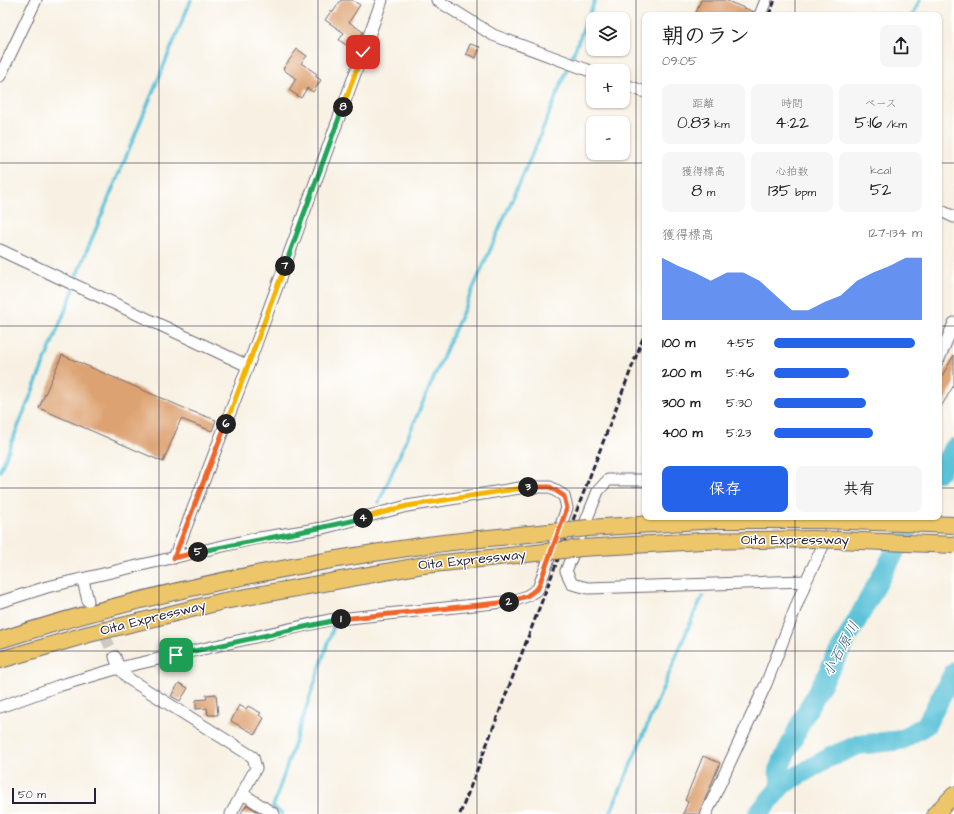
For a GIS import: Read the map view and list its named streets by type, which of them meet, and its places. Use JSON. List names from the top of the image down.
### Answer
{
  "streets": {
    "highway": ["Oita Expressway"]
  },
  "water": ["小石原川"],
  "scale_bar": "50 m",
  "page": {
    "map_buttons": ["+", "−"],
    "heading": ["朝のラン", "09:05"],
    "stats": [
      ["距離", "0.83 km"],
      ["時間", "4:22"],
      ["ペース", "5:16 /km"],
      ["獲得標高", "8 m"],
      ["心拍数", "135 bpm"],
      ["kcal", "52"]
    ],
    "pins": [
      "8",
      "7",
      "6",
      "3",
      "4",
      "5",
      "2",
      "1"
    ],
    "chart": ["獲得標高", "127–134 m"],
    "list": [
      {
        "name": "100 m",
        "note": "4:55"
      },
      {
        "name": "200 m",
        "note": "5:46"
      },
      {
        "name": "300 m",
        "note": "5:30"
      },
      {
        "name": "400 m",
        "note": "5:23"
      }
    ],
    "buttons": ["保存", "共有"],
    "scale": "50 m"
  }
}
